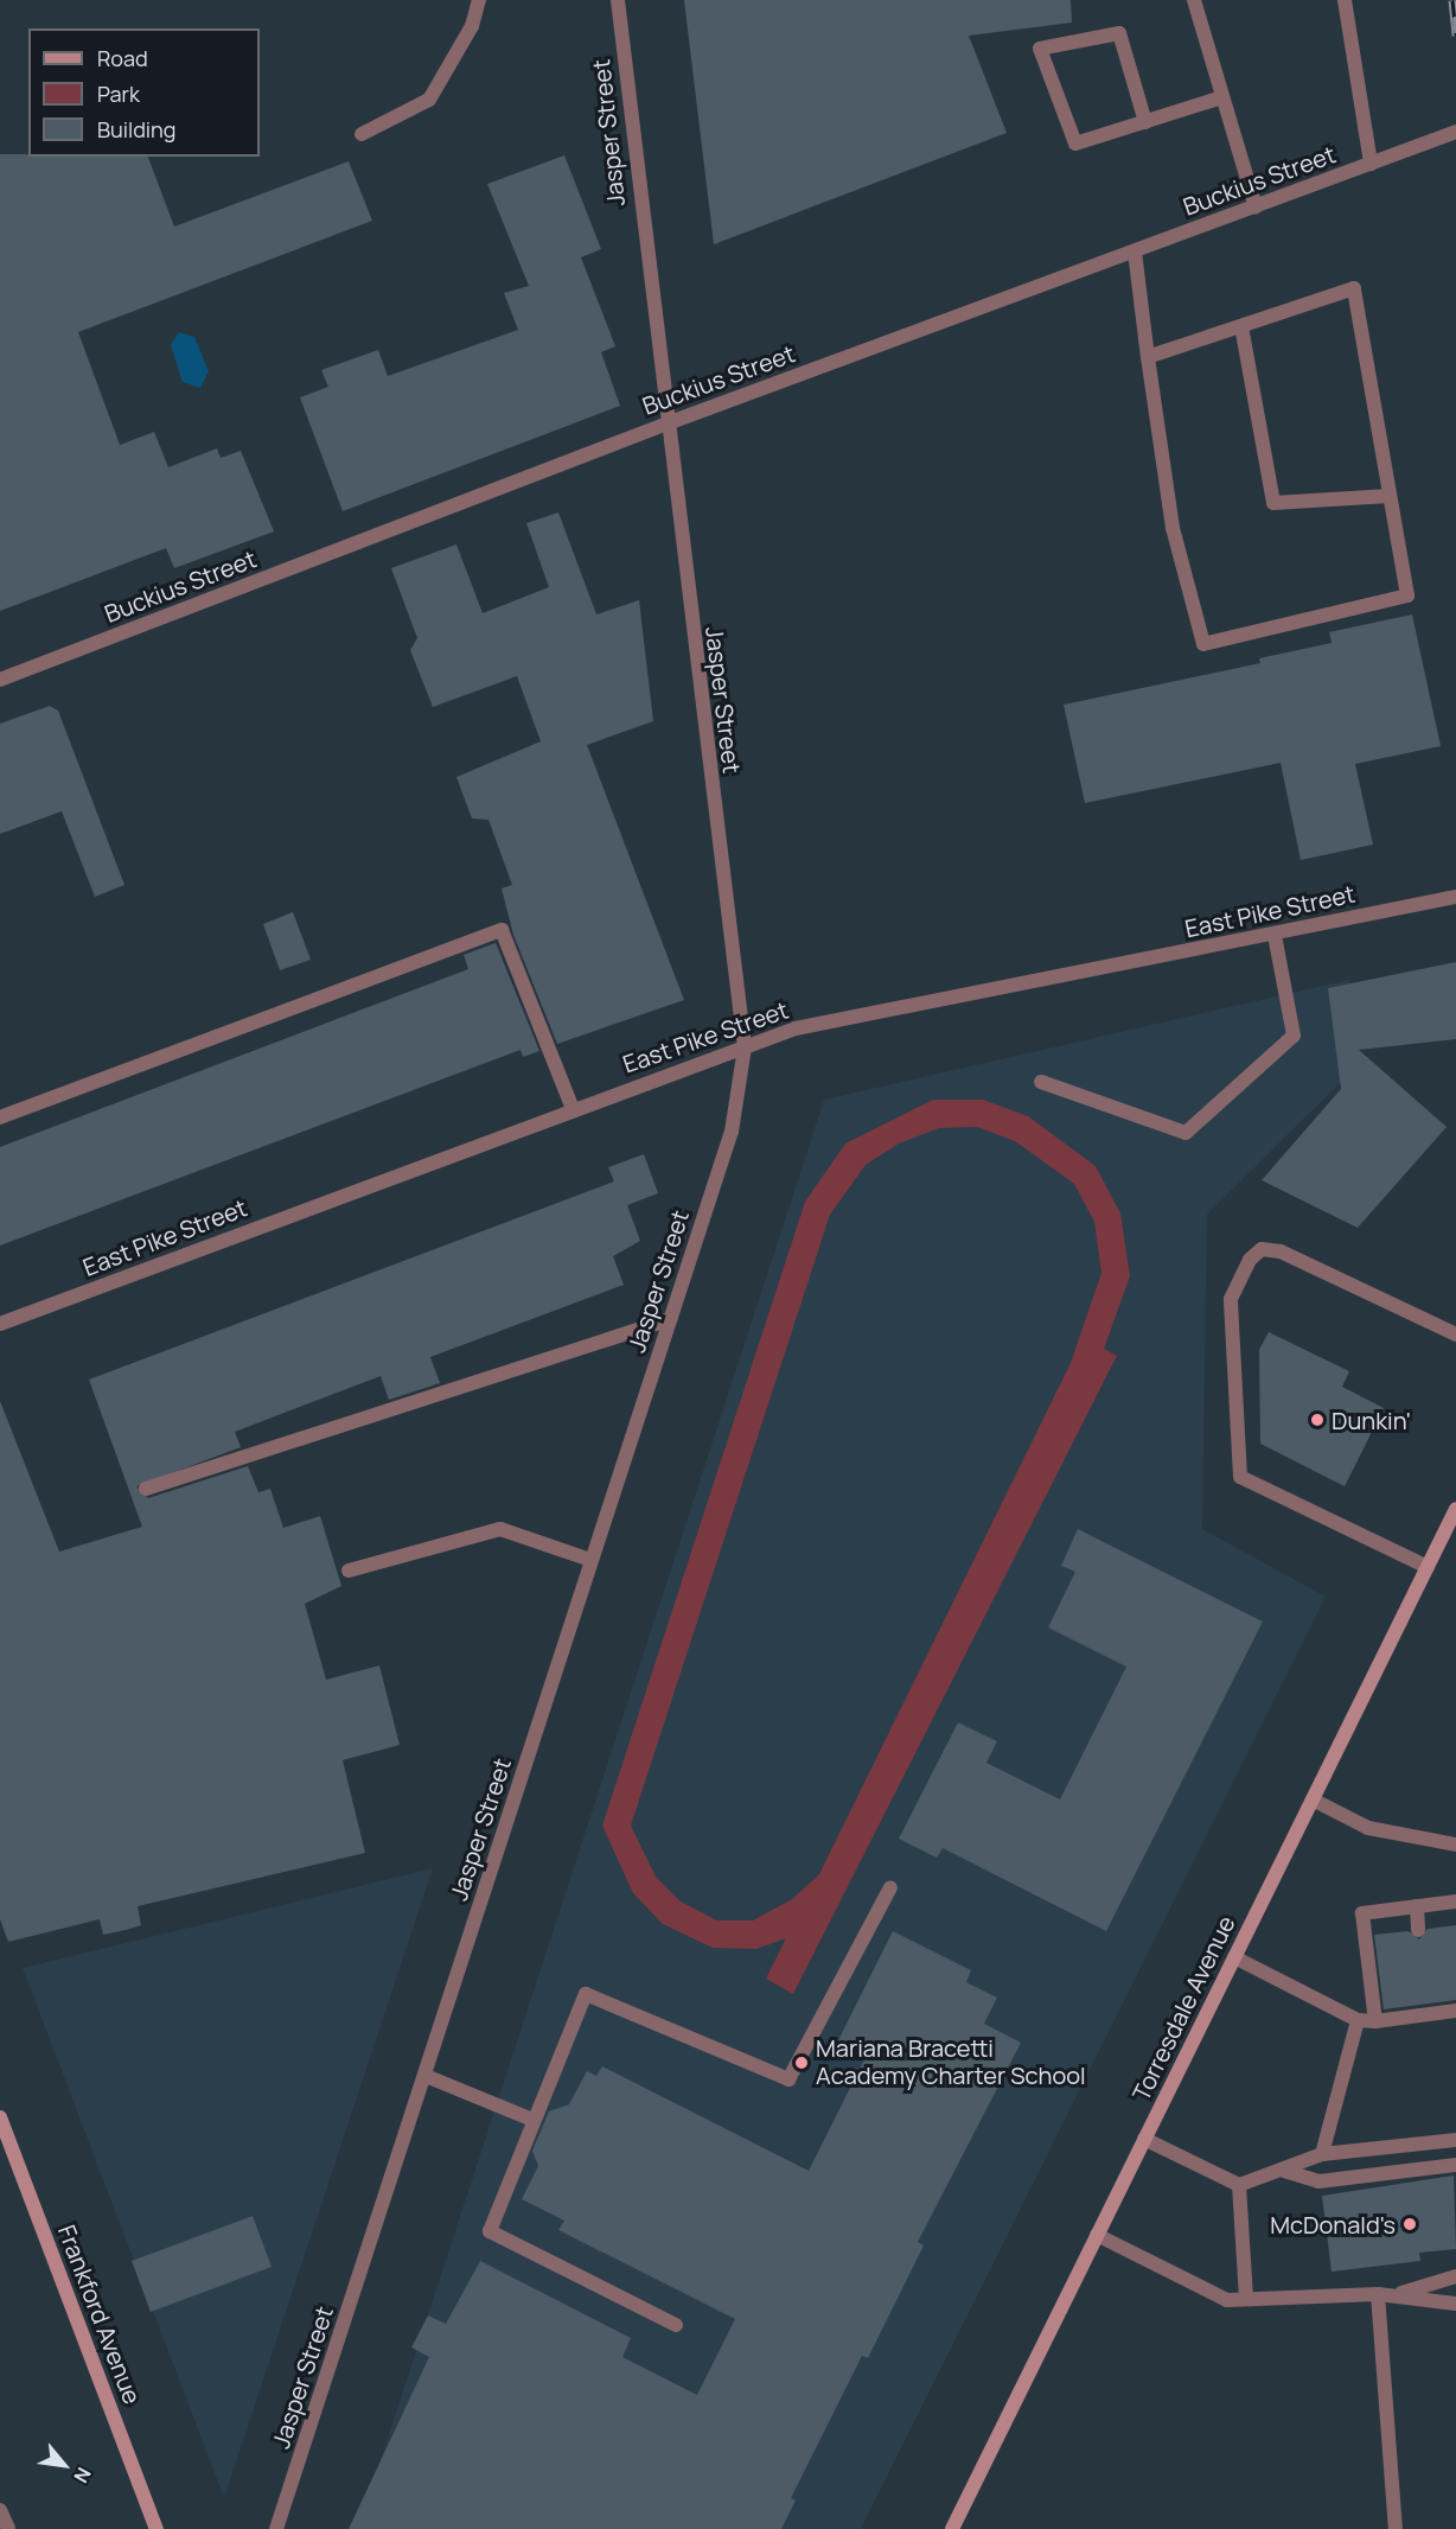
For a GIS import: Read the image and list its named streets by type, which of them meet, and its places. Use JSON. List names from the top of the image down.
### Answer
{
  "streets": {
    "main road": ["Torresdale Avenue", "Frankford Avenue"],
    "street": ["Jasper Street", "Buckius Street", "East Pike Street"]
  },
  "crossings": [
    ["Jasper Street", "Buckius Street"],
    ["Jasper Street", "East Pike Street"]
  ],
  "places": ["Dunkin'", "Mariana Bracetti Academy Charter School", "McDonald's"],
  "legend": ["Road", "Park", "Building"],
  "north": "bottom right"
}
